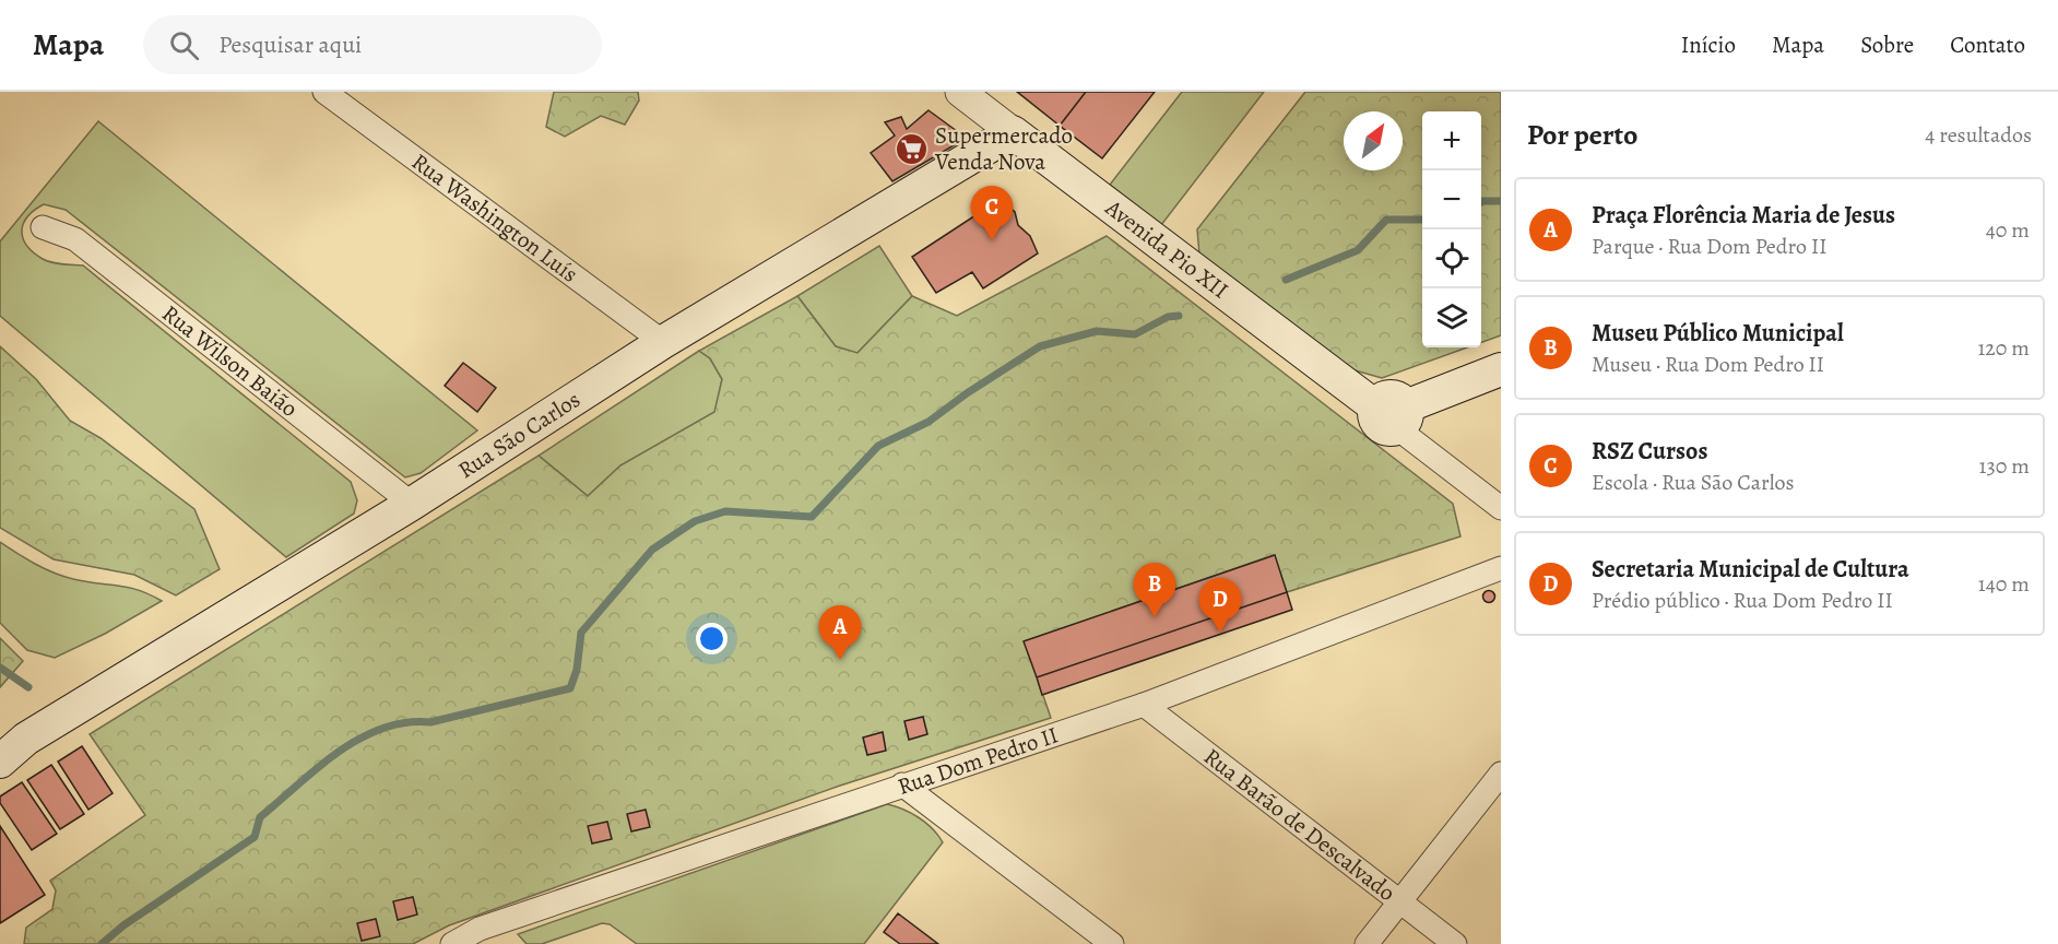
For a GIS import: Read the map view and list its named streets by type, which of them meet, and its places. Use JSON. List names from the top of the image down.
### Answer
{
  "streets": {
    "main road": ["Avenida Pio XII", "Rua São Carlos"],
    "street": [
      "Rua Washington Luís",
      "Rua Wilson Baião",
      "Rua Dom Pedro II",
      "Rua Barão de Descalvado"
    ]
  },
  "crossings": [
    ["Rua Washington Luís", "Rua São Carlos"],
    ["Avenida Pio XII", "Rua São Carlos"],
    ["Rua Wilson Baião", "Rua São Carlos"],
    ["Rua Dom Pedro II", "Rua Barão de Descalvado"]
  ],
  "places": {
    "supermarket": ["Supermercado Venda Nova"]
  },
  "north": "top right",
  "page": {
    "header": "Mapa",
    "search": "Pesquisar aqui",
    "nav": [
      "Início",
      "Mapa",
      "Sobre",
      "Contato"
    ],
    "heading": ["Por perto", "4 resultados"],
    "map_buttons": ["+", "−"],
    "list": [
      {
        "mark": "A",
        "name": "Praça Florência Maria de Jesus",
        "note": "Parque · Rua Dom Pedro II",
        "value": "40 m"
      },
      {
        "mark": "B",
        "name": "Museu Público Municipal",
        "note": "Museu · Rua Dom Pedro II",
        "value": "120 m"
      },
      {
        "mark": "C",
        "name": "RSZ Cursos",
        "note": "Escola · Rua São Carlos",
        "value": "130 m"
      },
      {
        "mark": "D",
        "name": "Secretaria Municipal de Cultura",
        "note": "Prédio público · Rua Dom Pedro II",
        "value": "140 m"
      }
    ],
    "pins": [
      "C",
      "B",
      "D",
      "A"
    ]
  }
}
